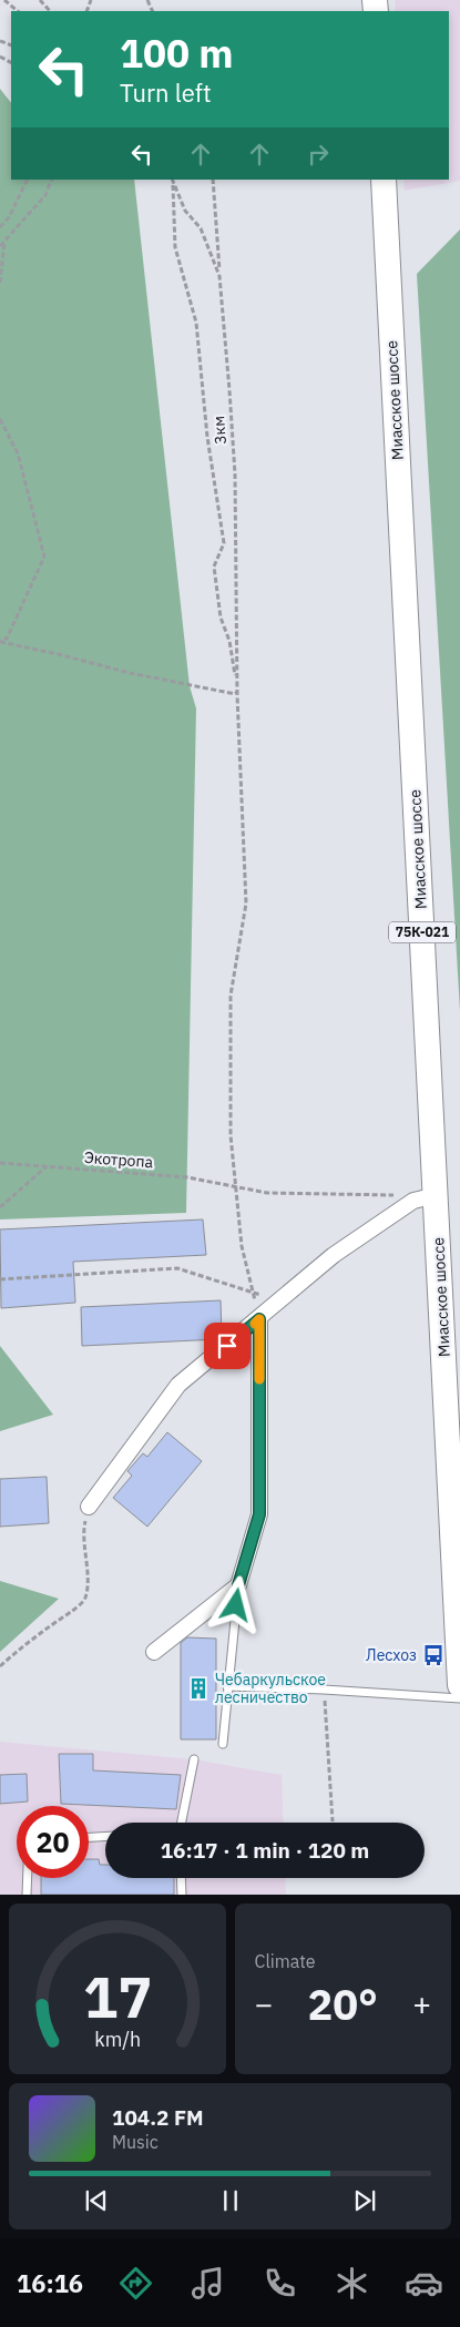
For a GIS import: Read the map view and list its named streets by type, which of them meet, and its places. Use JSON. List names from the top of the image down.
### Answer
{
  "streets": {
    "main road": ["Миасское шоссе", "75К-021"],
    "path": ["3км", "Экотропа"]
  },
  "crossings": [
    ["Миасское шоссе", "Экотропа"]
  ],
  "places": {
    "bus stop": ["Лесхоз"],
    "building": ["Чебаркульское лесничество"]
  },
  "page": {
    "turn": ["100 m", "Turn left"],
    "limit": "20",
    "trip": "16:17 · 1 min · 120 m",
    "tile": "Climate",
    "heat": ["−", "20°", "+"],
    "song": ["104.2 FM", "Music"],
    "tabs": "16:16",
    "gauge": ["17", "km/h"]
  }
}
